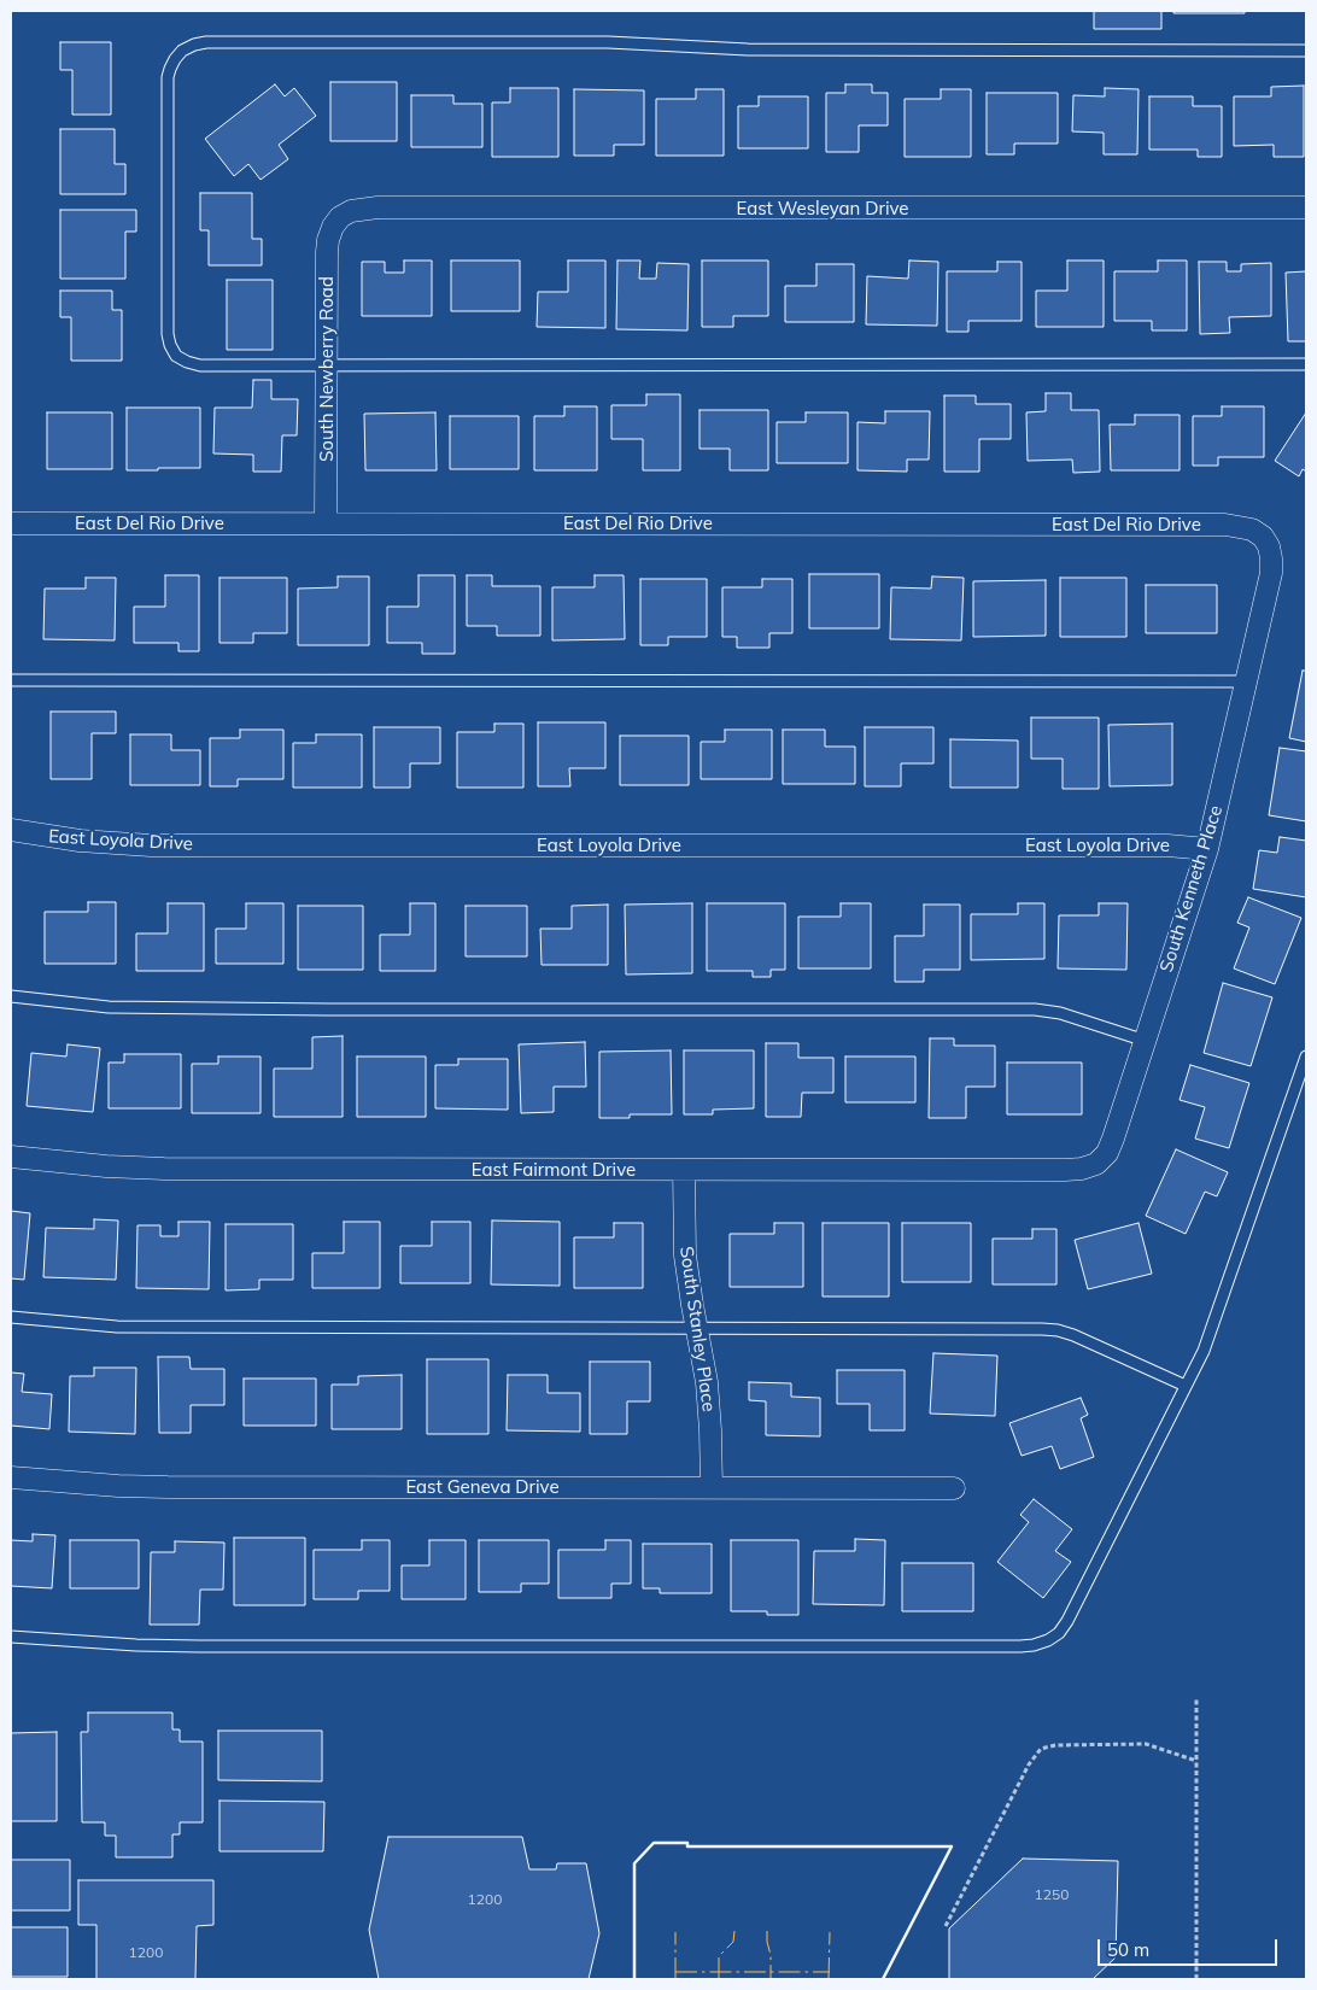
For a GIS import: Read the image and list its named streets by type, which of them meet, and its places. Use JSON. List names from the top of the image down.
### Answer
{
  "streets": {
    "street": [
      "East Wesleyan Drive",
      "South Newberry Road",
      "East Del Rio Drive",
      "East Loyola Drive",
      "South Kenneth Place",
      "East Fairmont Drive",
      "South Stanley Place",
      "East Geneva Drive"
    ]
  },
  "crossings": [
    ["East Wesleyan Drive", "South Newberry Road"],
    ["South Newberry Road", "East Del Rio Drive"],
    ["East Del Rio Drive", "South Kenneth Place"],
    ["East Loyola Drive", "South Kenneth Place"],
    ["South Kenneth Place", "East Fairmont Drive"],
    ["East Fairmont Drive", "South Stanley Place"],
    ["South Stanley Place", "East Geneva Drive"]
  ],
  "house_numbers": ["1250", "1200", "1200"],
  "scale_bar": "50 m"
}
